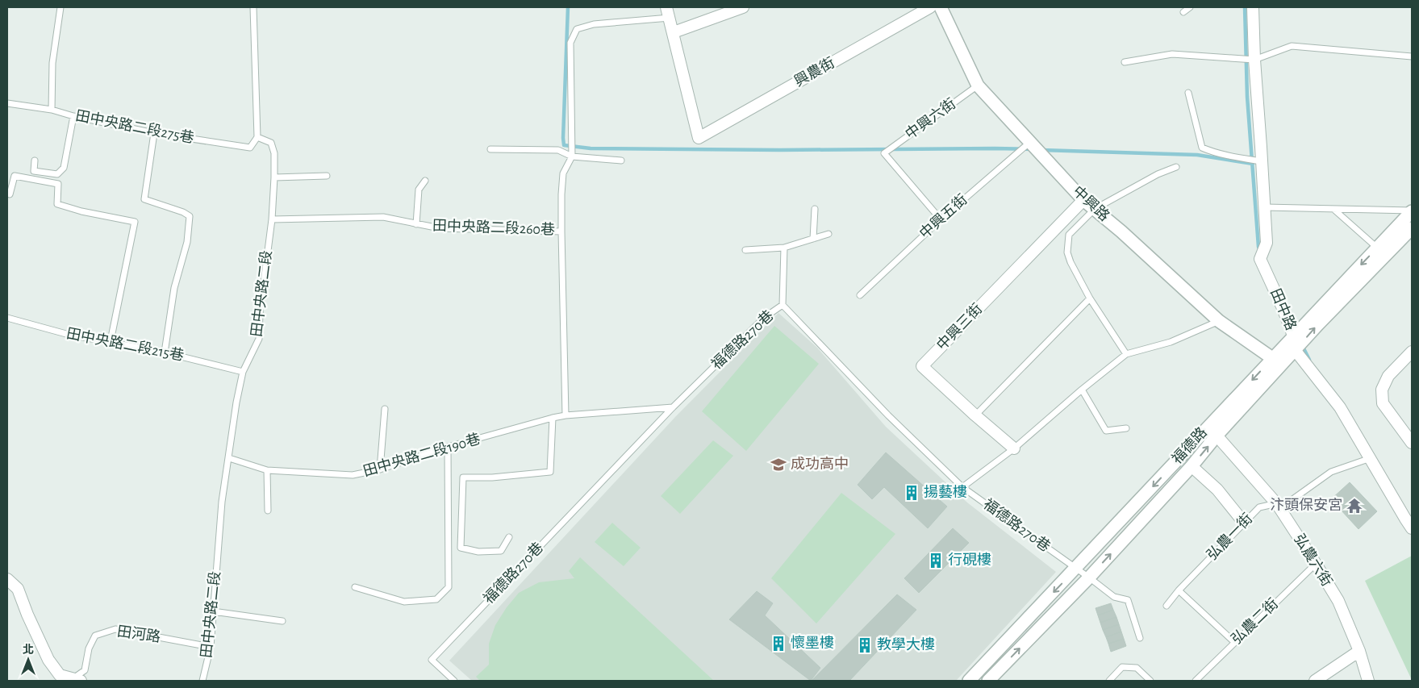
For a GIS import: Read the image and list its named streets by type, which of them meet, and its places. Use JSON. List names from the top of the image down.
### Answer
{
  "streets": {
    "street": [
      "興農街",
      "中興路",
      "田中路",
      "中興三街",
      "福德路",
      "弘農六街",
      "田河路"
    ],
    "lane": [
      "中興六街",
      "田中央路二段275巷",
      "中興五街",
      "田中央路二段260巷",
      "田中央路二段",
      "福德路270巷",
      "田中央路二段215巷",
      "田中央路二段190巷",
      "弘農一街",
      "弘農二街"
    ]
  },
  "crossings": [
    ["中興六街", "中興路"],
    ["中興六街", "中興五街"],
    ["田中央路二段275巷", "田中央路二段"],
    ["中興路", "中興五街"],
    ["中興路", "中興三街"],
    ["中興路", "福德路"],
    ["田中央路二段260巷", "田中央路二段"],
    ["田中央路二段", "田中央路二段215巷"],
    ["田中央路二段", "田中央路二段190巷"],
    ["田中央路二段", "田河路"],
    ["田中路", "福德路"],
    ["田中路", "弘農一街"],
    ["福德路270巷", "福德路"],
    ["福德路270巷", "田中央路二段190巷"],
    ["福德路", "弘農六街"],
    ["弘農一街", "弘農六街"],
    ["弘農六街", "弘農二街"]
  ],
  "places": {
    "school or university": ["成功高中"],
    "building": [
      "揚藝樓",
      "行硯樓",
      "懷墨樓",
      "教學大樓"
    ],
    "temple": ["汴頭保安宮"]
  },
  "north": "top"
}
